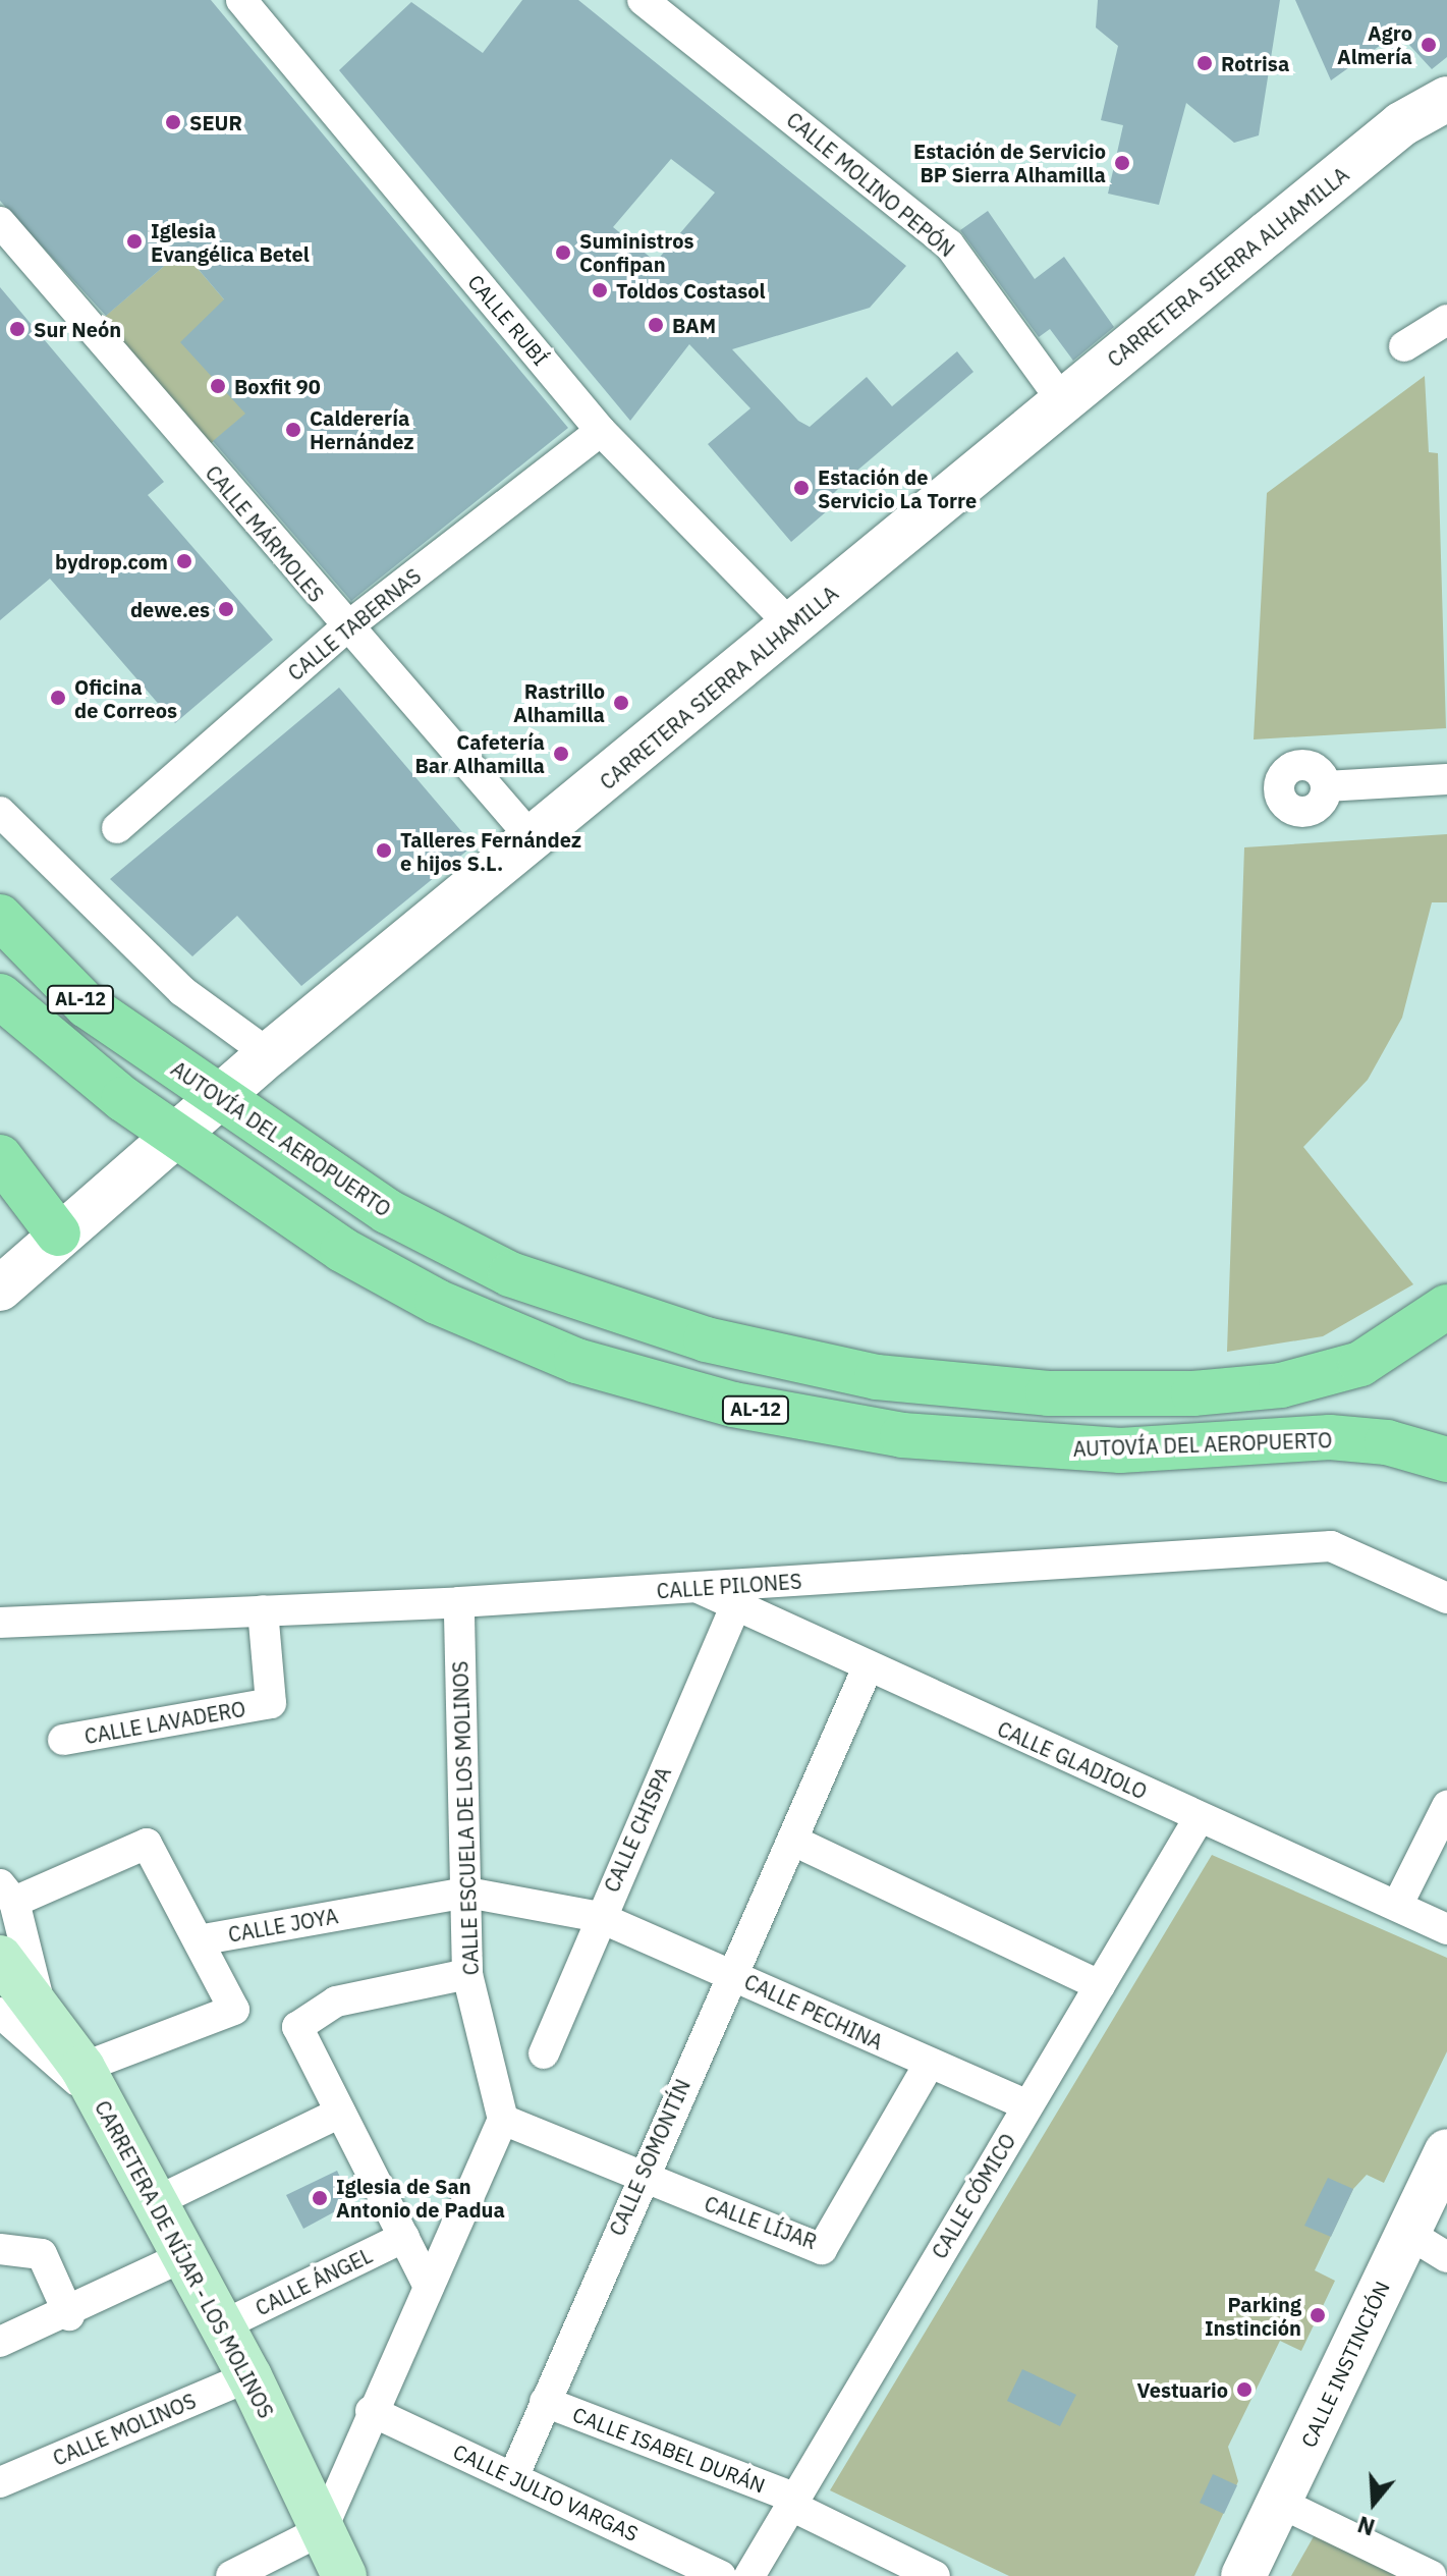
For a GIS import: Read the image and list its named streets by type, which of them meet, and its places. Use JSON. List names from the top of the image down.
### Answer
{
  "streets": {
    "highway": ["AL-12", "AUTOVÍA DEL AEROPUERTO"],
    "main road": ["CARRETERA SIERRA ALHAMILLA", "CARRETERA DE NÍJAR - LOS MOLINOS", "CALLE INSTINCIÓN"],
    "street": [
      "CALLE MOLINO PEPÓN",
      "CALLE RUBÍ",
      "CALLE MÁRMOLES",
      "CALLE TABERNAS",
      "CALLE PILONES",
      "CALLE LAVADERO",
      "CALLE GLADIOLO",
      "CALLE ESCUELA DE LOS MOLINOS",
      "CALLE CHISPA",
      "CALLE JOYA",
      "CALLE PECHINA",
      "CALLE SOMONTÍN",
      "CALLE CÓMICO",
      "CALLE LÍJAR",
      "CALLE ÁNGEL",
      "CALLE MOLINOS",
      "CALLE ISABEL DURÁN",
      "CALLE JULIO VARGAS"
    ]
  },
  "crossings": [
    ["CALLE MOLINO PEPÓN", "CARRETERA SIERRA ALHAMILLA"],
    ["CARRETERA SIERRA ALHAMILLA", "CALLE RUBÍ"],
    ["CARRETERA SIERRA ALHAMILLA", "CALLE MÁRMOLES"],
    ["CARRETERA SIERRA ALHAMILLA", "AUTOVÍA DEL AEROPUERTO"],
    ["CALLE RUBÍ", "CALLE TABERNAS"],
    ["CALLE MÁRMOLES", "CALLE TABERNAS"],
    ["CALLE PILONES", "CALLE LAVADERO"],
    ["CALLE PILONES", "CALLE GLADIOLO"],
    ["CALLE PILONES", "CALLE ESCUELA DE LOS MOLINOS"],
    ["CALLE GLADIOLO", "CALLE CHISPA"],
    ["CALLE GLADIOLO", "CALLE SOMONTÍN"],
    ["CALLE GLADIOLO", "CALLE CÓMICO"],
    ["CALLE ESCUELA DE LOS MOLINOS", "CALLE JOYA"],
    ["CALLE ESCUELA DE LOS MOLINOS", "CALLE LÍJAR"],
    ["CALLE CHISPA", "CALLE JOYA"],
    ["CALLE CHISPA", "CALLE PECHINA"],
    ["CALLE JOYA", "CALLE PECHINA"],
    ["CALLE JOYA", "CARRETERA DE NÍJAR - LOS MOLINOS"],
    ["CALLE PECHINA", "CALLE SOMONTÍN"],
    ["CALLE PECHINA", "CALLE CÓMICO"],
    ["CALLE PECHINA", "CALLE LÍJAR"],
    ["CALLE SOMONTÍN", "CALLE LÍJAR"],
    ["CALLE SOMONTÍN", "CALLE ISABEL DURÁN"],
    ["CALLE SOMONTÍN", "CALLE JULIO VARGAS"],
    ["CALLE CÓMICO", "CALLE ISABEL DURÁN"],
    ["CARRETERA DE NÍJAR - LOS MOLINOS", "CALLE ÁNGEL"],
    ["CARRETERA DE NÍJAR - LOS MOLINOS", "CALLE MOLINOS"]
  ],
  "places": [
    "Agro Almería",
    "Rotrisa",
    "SEUR",
    "Estación de Servicio BP Sierra Alhamilla",
    "Iglesia Evangélica Betel",
    "Suministros Confipan",
    "Toldos Costasol",
    "BAM",
    "Sur Neón",
    "Boxfit 90",
    "Calderería Hernández",
    "Estación de Servicio La Torre",
    "bydrop.com",
    "dewe.es",
    "Oficina de Correos",
    "Rastrillo Alhamilla",
    "Cafetería Bar Alhamilla",
    "Talleres Fernández e hijos S.L.",
    "Iglesia de San Antonio de Padua",
    "Parking Instinción",
    "Vestuario"
  ],
  "north": "bottom"
}
